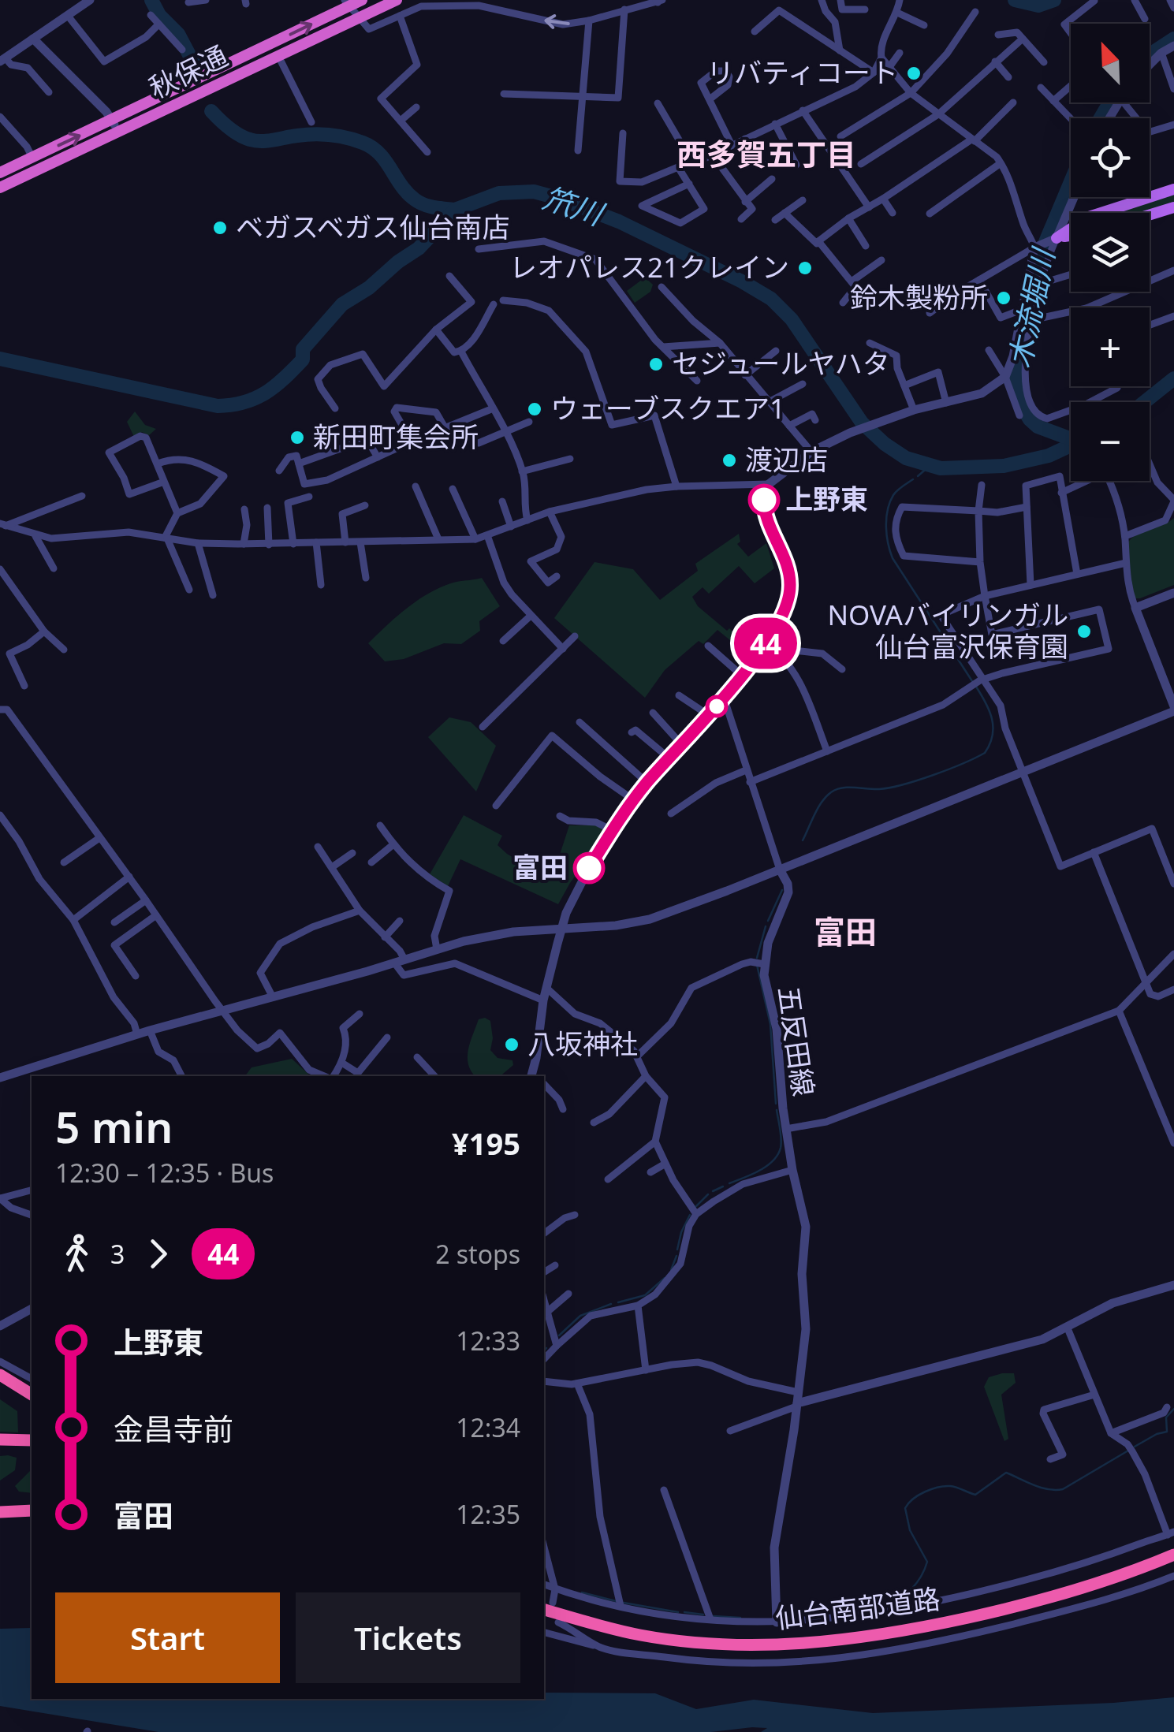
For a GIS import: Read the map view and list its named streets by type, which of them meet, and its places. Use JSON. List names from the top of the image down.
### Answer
{
  "streets": {
    "highway": ["秋保通", "仙台南部道路"],
    "street": ["五反田線"]
  },
  "districts": ["西多賀五丁目", "富田"],
  "water": ["笊川", "木流堀川"],
  "places": [
    "リバティコート",
    "ベガスベガス仙台南店",
    "レオパレス21クレイン",
    "鈴木製粉所",
    "セジュールヤハタ",
    "ウェーブスクエア1",
    "新田町集会所",
    "渡辺店",
    "上野東",
    "NOVAバイリンガル 仙台富沢保育園",
    "富田",
    "八坂神社"
  ],
  "lines": ["bus line 44"],
  "north": "top left",
  "page": {
    "on_map": "44",
    "map_buttons": ["+", "−"],
    "heading": ["5 min", "12:30 – 12:35 · Bus", "¥195"],
    "legs": ["3", "44", "2 stops"],
    "list": [
      {
        "name": "上野東",
        "value": "12:33"
      },
      {
        "name": "金昌寺前",
        "value": "12:34"
      },
      {
        "name": "富田",
        "value": "12:35"
      }
    ],
    "buttons": ["Start", "Tickets"]
  }
}
